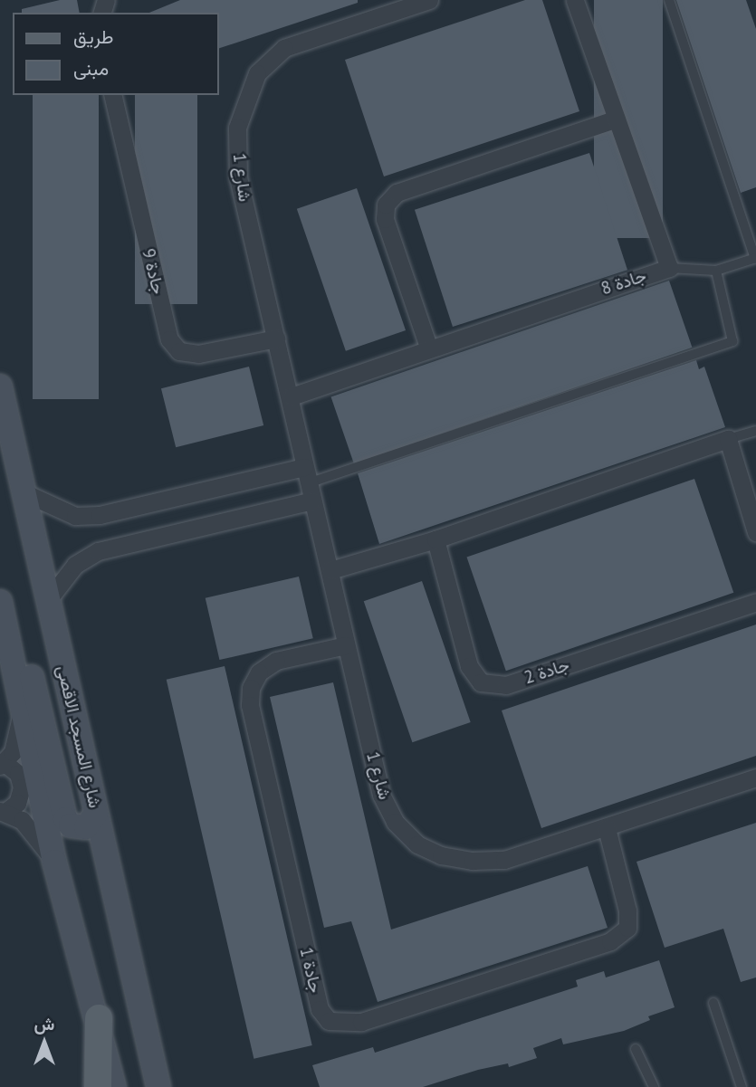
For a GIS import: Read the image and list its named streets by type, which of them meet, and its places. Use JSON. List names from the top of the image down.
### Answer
{
  "streets": {
    "main road": ["شارع المسجد الاقصى"],
    "street": [
      "شارع 1",
      "جادة 9",
      "جادة 8",
      "جادة 2",
      "جادة 1"
    ]
  },
  "crossings": [
    ["شارع 1", "جادة 9"],
    ["شارع 1", "جادة 8"],
    ["شارع 1", "جادة 1"]
  ],
  "legend": ["طريق", "مبنى"],
  "north": "top"
}
